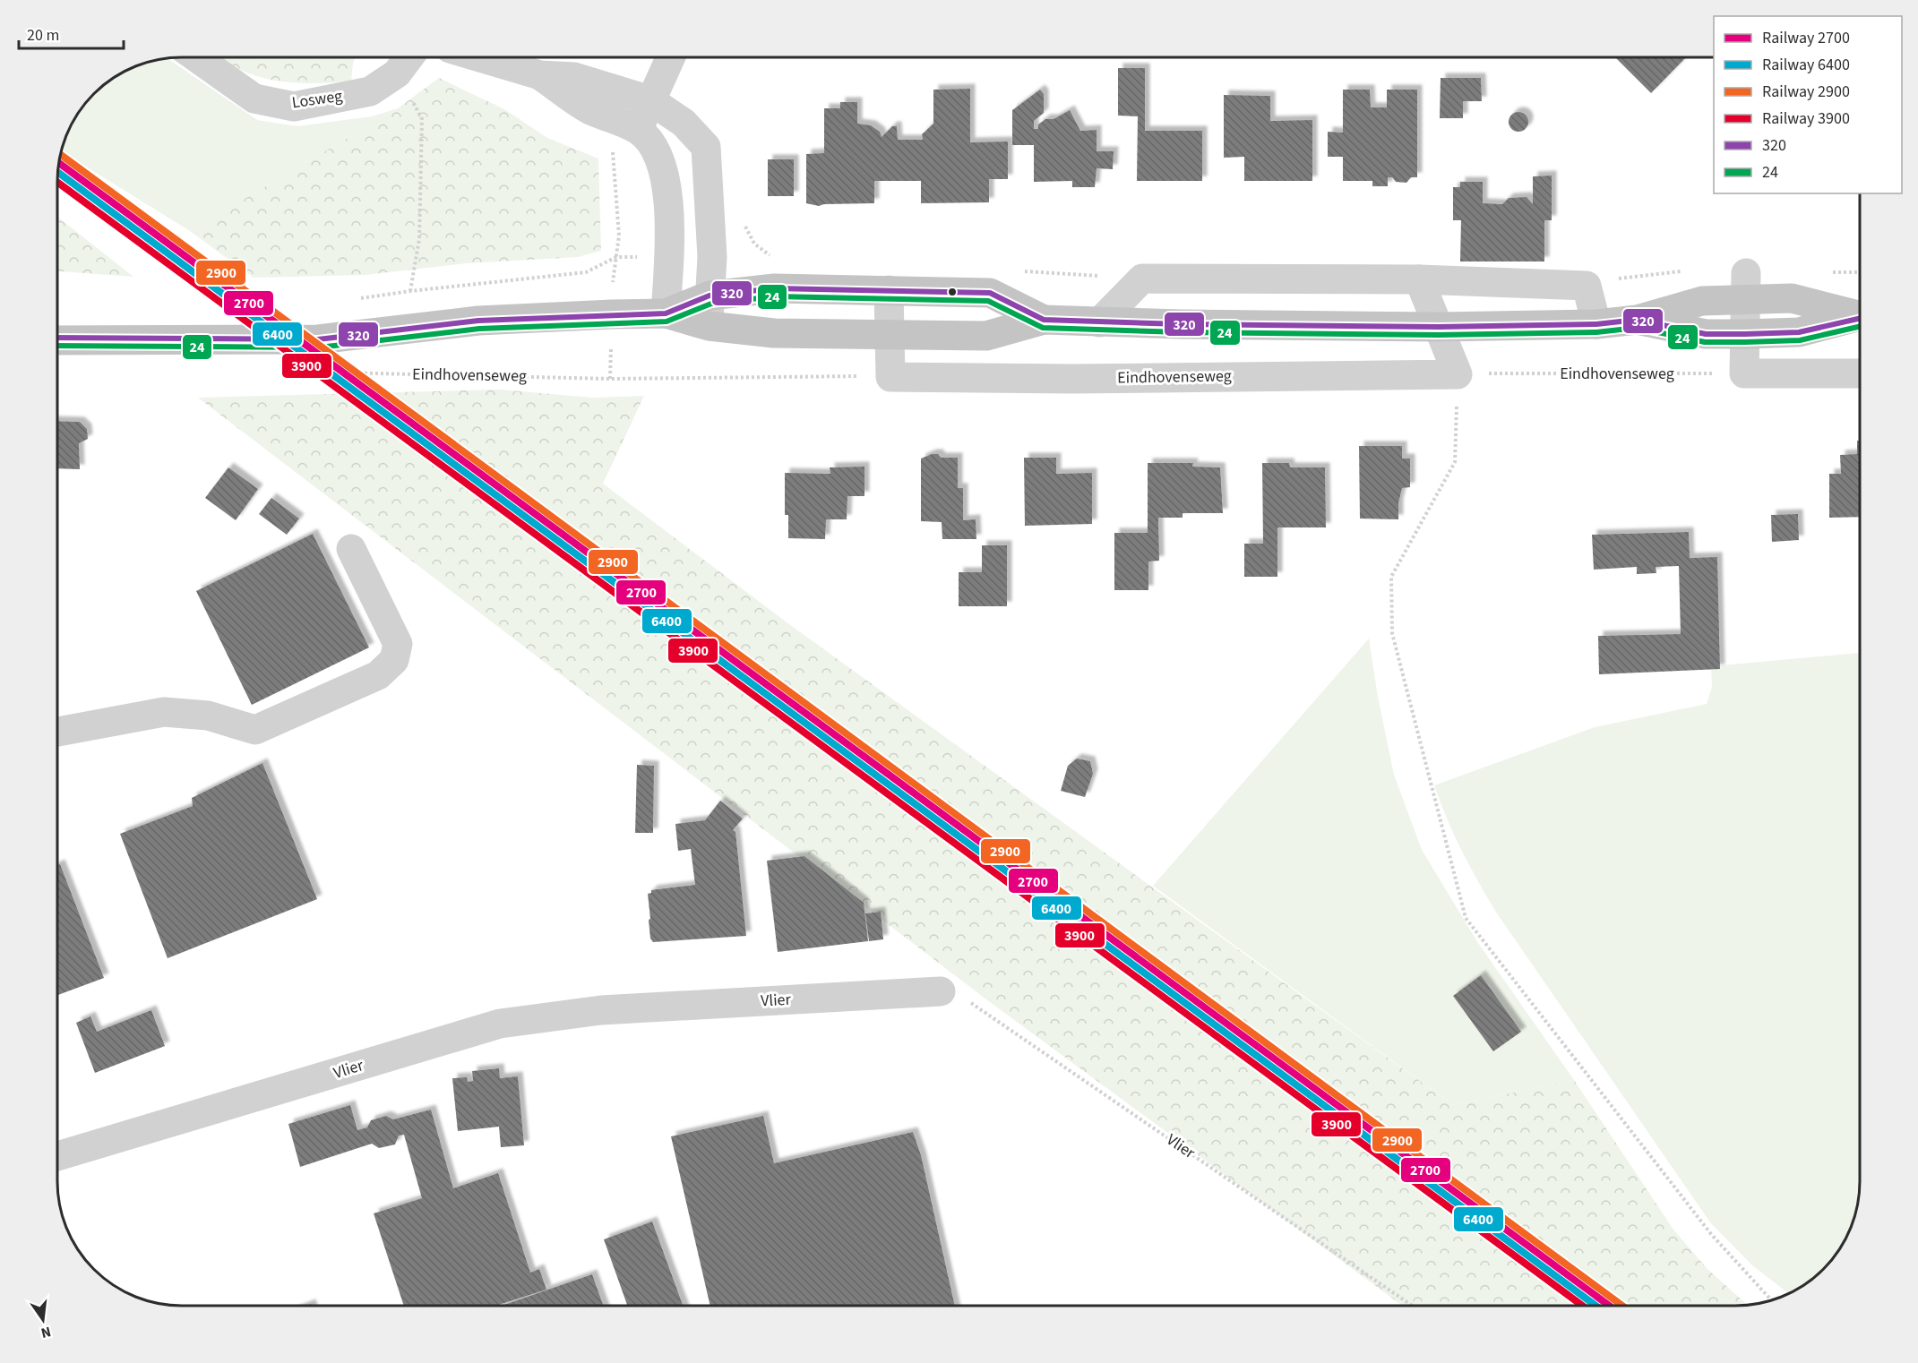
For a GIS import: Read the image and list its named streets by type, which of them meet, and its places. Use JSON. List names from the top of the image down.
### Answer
{
  "streets": {
    "street": ["Losweg", "Eindhovenseweg", "Vlier"]
  },
  "lines": [
    "rail line 2900",
    "rail line 2700",
    "rail line 6400",
    "rail line 3900",
    "transit line 320",
    "transit line 24"
  ],
  "legend": [
    "Railway 2700",
    "Railway 6400",
    "Railway 2900",
    "Railway 3900",
    "320",
    "24"
  ],
  "scale_bar": "20 m",
  "north": "bottom"
}
